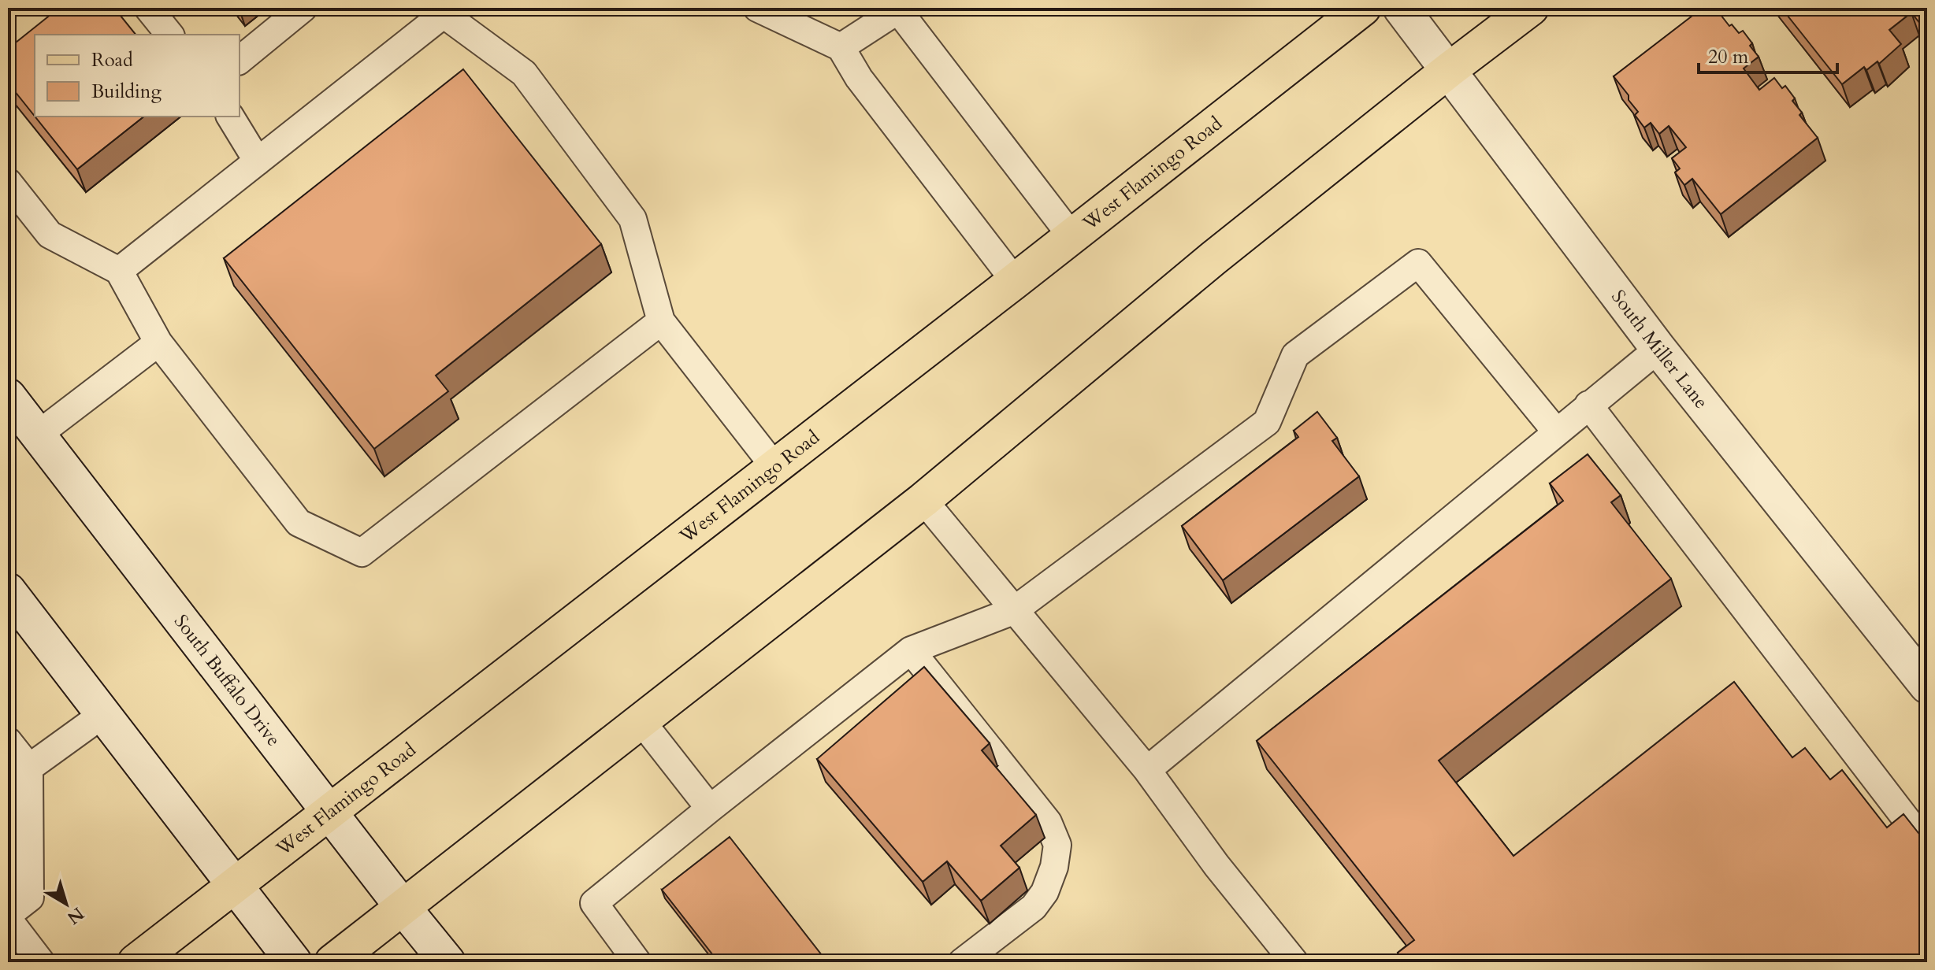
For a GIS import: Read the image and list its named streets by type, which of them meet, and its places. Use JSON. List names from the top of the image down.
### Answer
{
  "streets": {
    "main road": ["West Flamingo Road", "South Miller Lane", "South Buffalo Drive"]
  },
  "crossings": [
    ["West Flamingo Road", "South Buffalo Drive"]
  ],
  "legend": ["Road", "Building"],
  "scale_bar": "20 m",
  "north": "bottom right"
}
